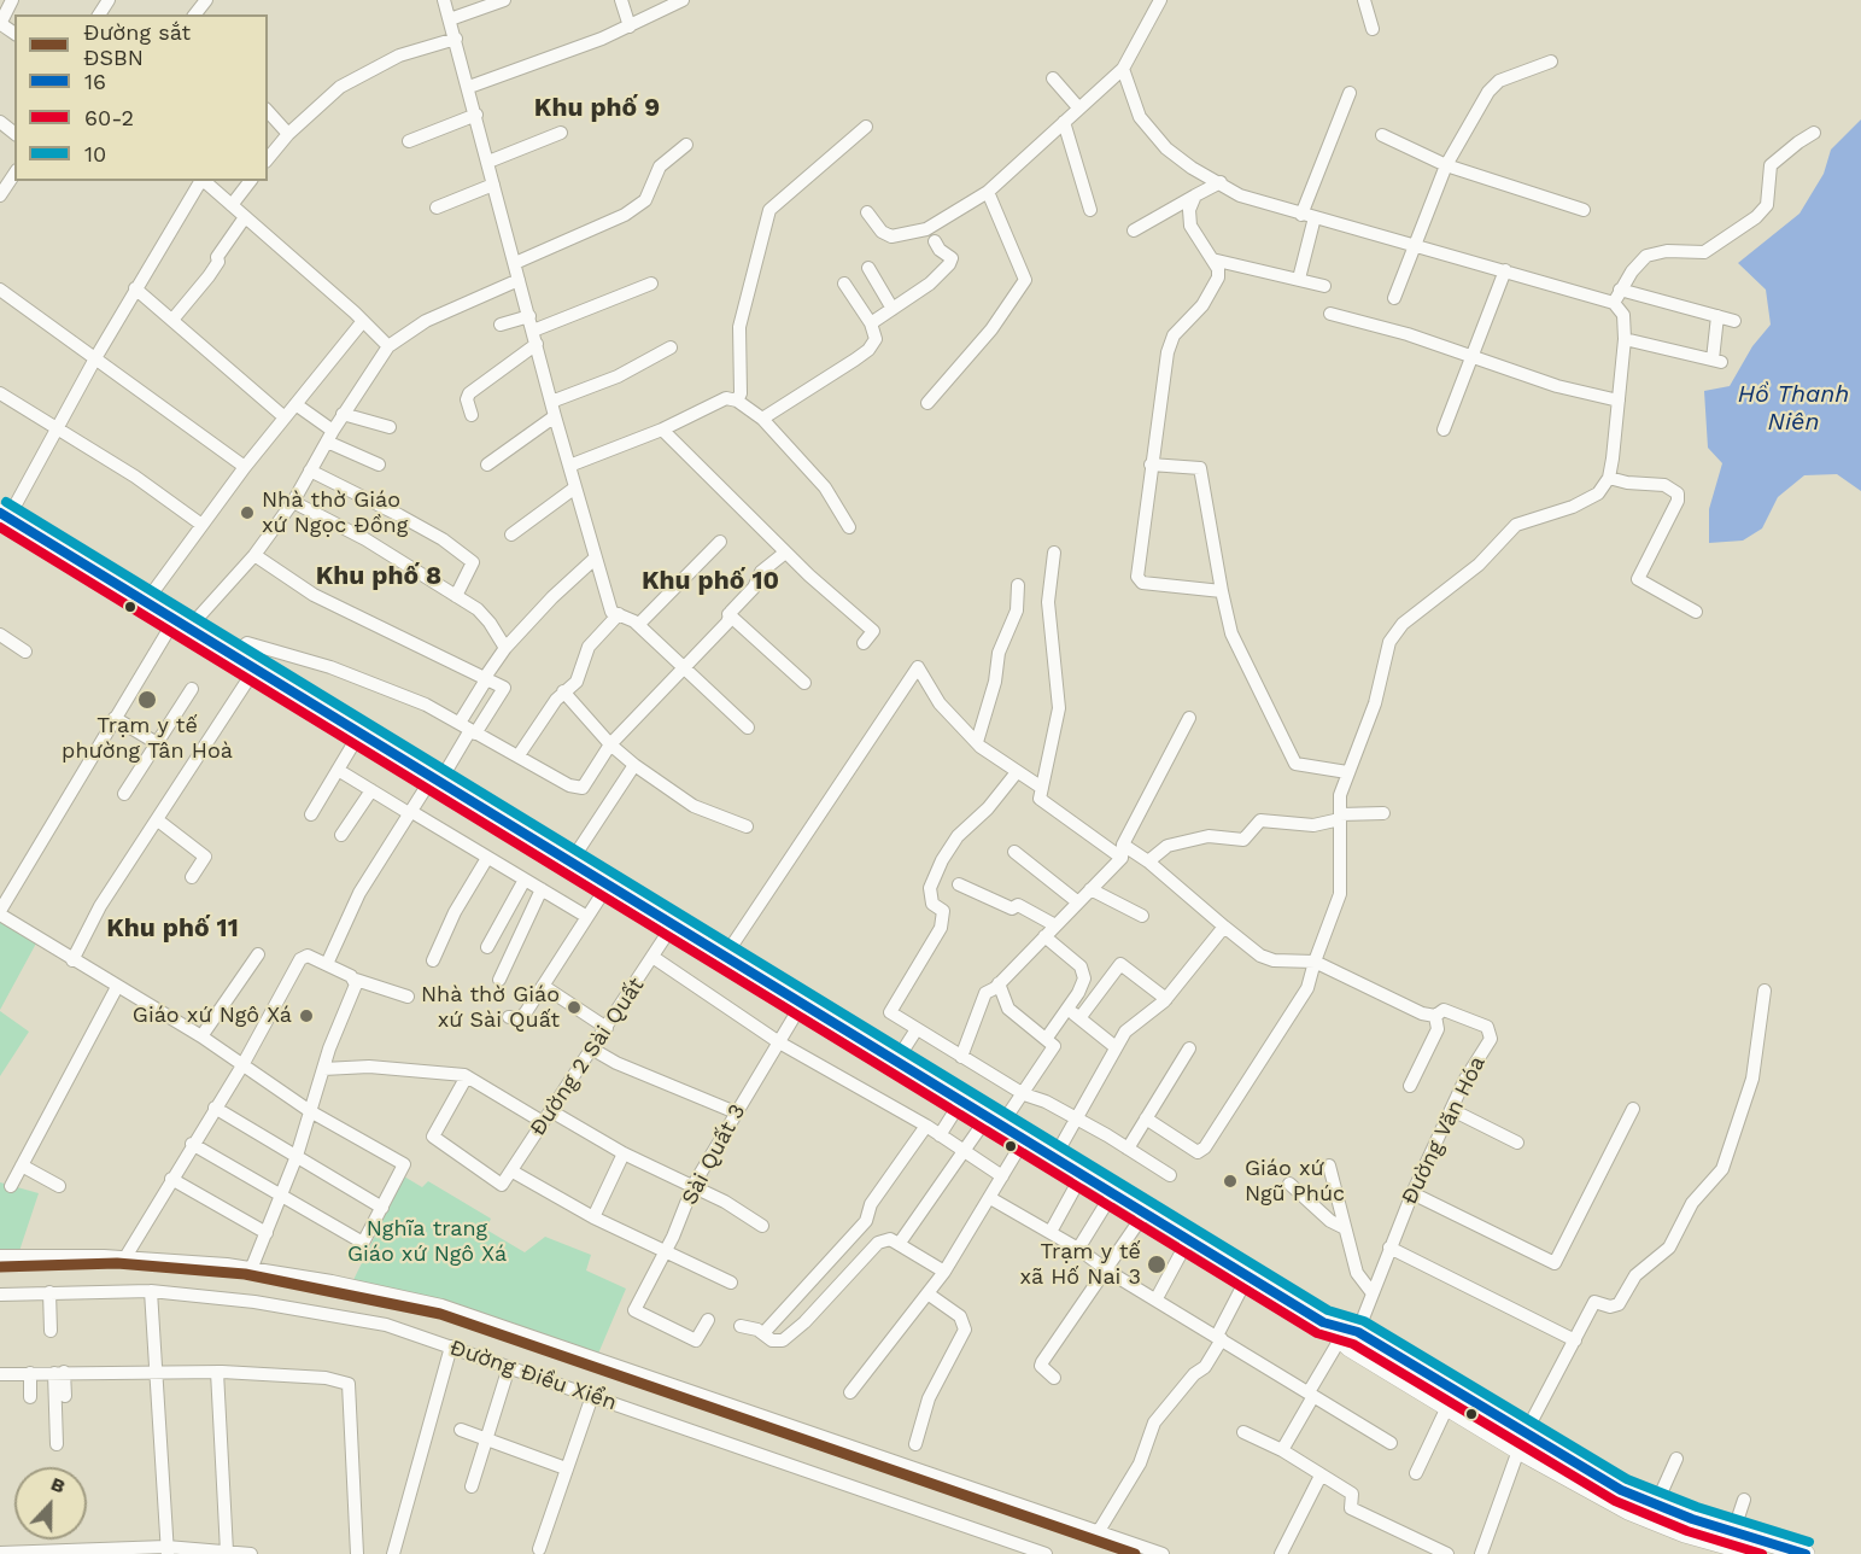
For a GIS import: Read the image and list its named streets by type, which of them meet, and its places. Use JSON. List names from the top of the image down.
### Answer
{
  "streets": {
    "street": [
      "Đường 2 Sài Quất",
      "Đường Văn Hóa",
      "Sài Quất 3",
      "Đường Điều Xiển"
    ]
  },
  "districts": [
    "Khu phố 9",
    "Khu phố 8",
    "Khu phố 10",
    "Khu phố 11"
  ],
  "water": ["Hồ Thanh Niên"],
  "parks": ["Nghĩa trang Giáo xứ Ngô Xá"],
  "places": [
    "Nhà thờ Giáo xứ Ngọc Đồng",
    "Trạm y tế phường Tân Hoà",
    "Nhà thờ Giáo xứ Sài Quất",
    "Giáo xứ Ngô Xá",
    "Giáo xứ Ngũ Phúc",
    "Trạm y tế xã Hố Nai 3"
  ],
  "lines": [
    "transit line 10",
    "transit line 16",
    "transit line 60-2",
    "rail line ĐSBN"
  ],
  "legend": [
    "Đường sắt ĐSBN",
    "16",
    "60-2",
    "10"
  ],
  "north": "top"
}
